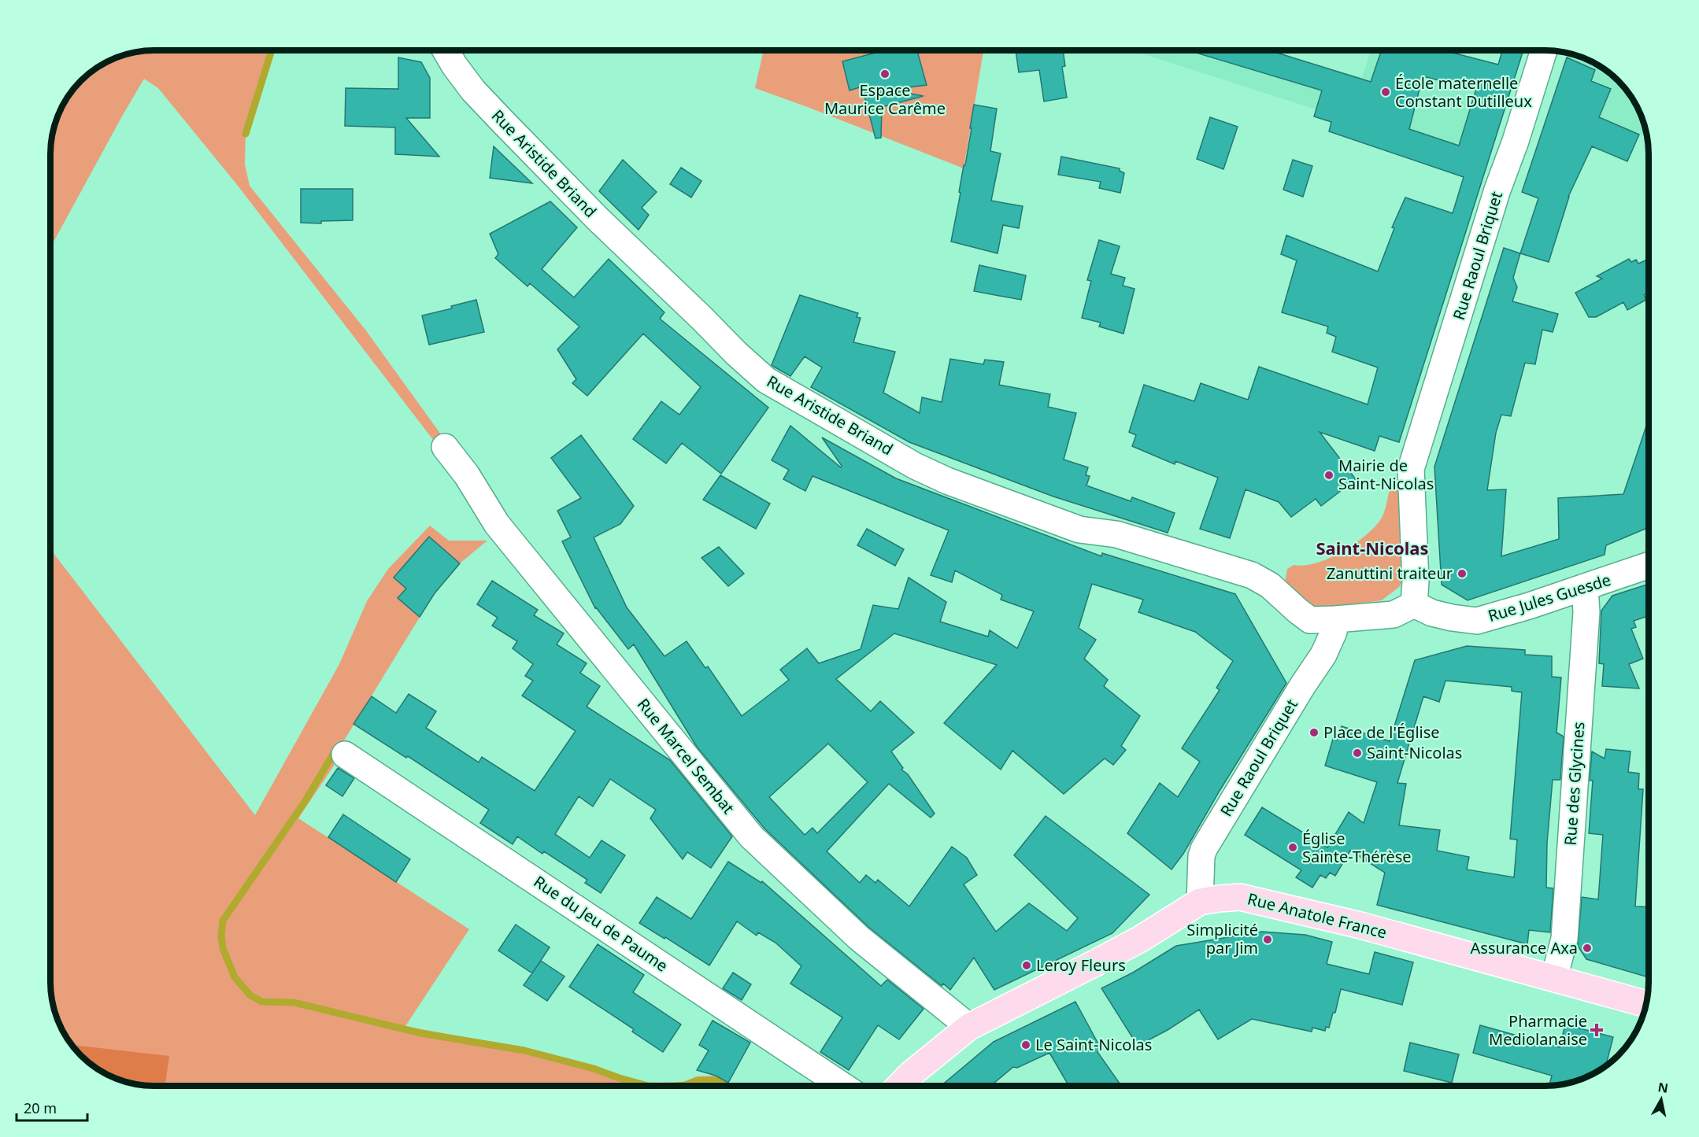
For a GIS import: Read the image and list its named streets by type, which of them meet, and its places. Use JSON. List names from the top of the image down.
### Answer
{
  "streets": {
    "main road": ["Rue Anatole France"],
    "street": [
      "Rue Aristide Briand",
      "Rue Raoul Briquet",
      "Rue Jules Guesde",
      "Rue Marcel Sembat",
      "Rue des Glycines",
      "Rue du Jeu de Paume"
    ]
  },
  "crossings": [
    ["Rue Aristide Briand", "Rue Raoul Briquet"],
    ["Rue Aristide Briand", "Rue Jules Guesde"],
    ["Rue Raoul Briquet", "Rue Jules Guesde"],
    ["Rue Raoul Briquet", "Rue Anatole France"],
    ["Rue Jules Guesde", "Rue des Glycines"],
    ["Rue Marcel Sembat", "Rue Anatole France"],
    ["Rue des Glycines", "Rue Anatole France"]
  ],
  "districts": ["Saint-Nicolas"],
  "places": {
    "other": [
      "Espace Maurice Carême",
      "École maternelle Constant Dutilleux",
      "Mairie de Saint-Nicolas",
      "Zanuttini traiteur",
      "Place de l'Église",
      "Saint-Nicolas",
      "Église Sainte-Thérèse",
      "Simplicité par Jim",
      "Assurance Axa",
      "Leroy Fleurs",
      "Le Saint-Nicolas"
    ],
    "health": ["Pharmacie Mediolanaise"]
  },
  "scale_bar": "20 m",
  "north": "top"
}
